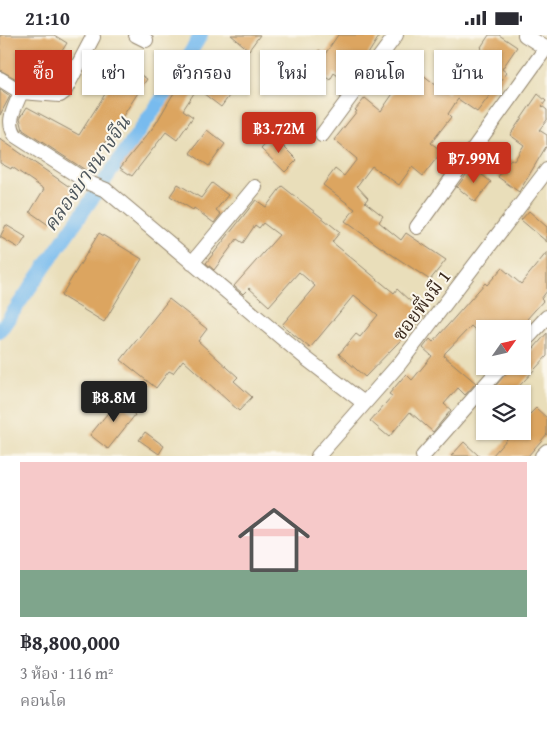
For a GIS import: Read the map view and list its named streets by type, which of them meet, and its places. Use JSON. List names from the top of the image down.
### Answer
{
  "streets": {
    "street": ["ซอยพึ่งมี 1"]
  },
  "water": ["คลองบางนางจีน"],
  "north": "top right",
  "page": {
    "status": "21:10",
    "chip": [
      "ซื้อ",
      "เช่า",
      "ตัวกรอง",
      "ใหม่",
      "คอนโด",
      "บ้าน"
    ],
    "price": ["฿3.72M", "฿7.99M", "฿8.8M"],
    "list": [
      {
        "name": "฿8,800,000",
        "note": "3 ห้อง · 116 m² · คอนโด"
      }
    ]
  }
}
